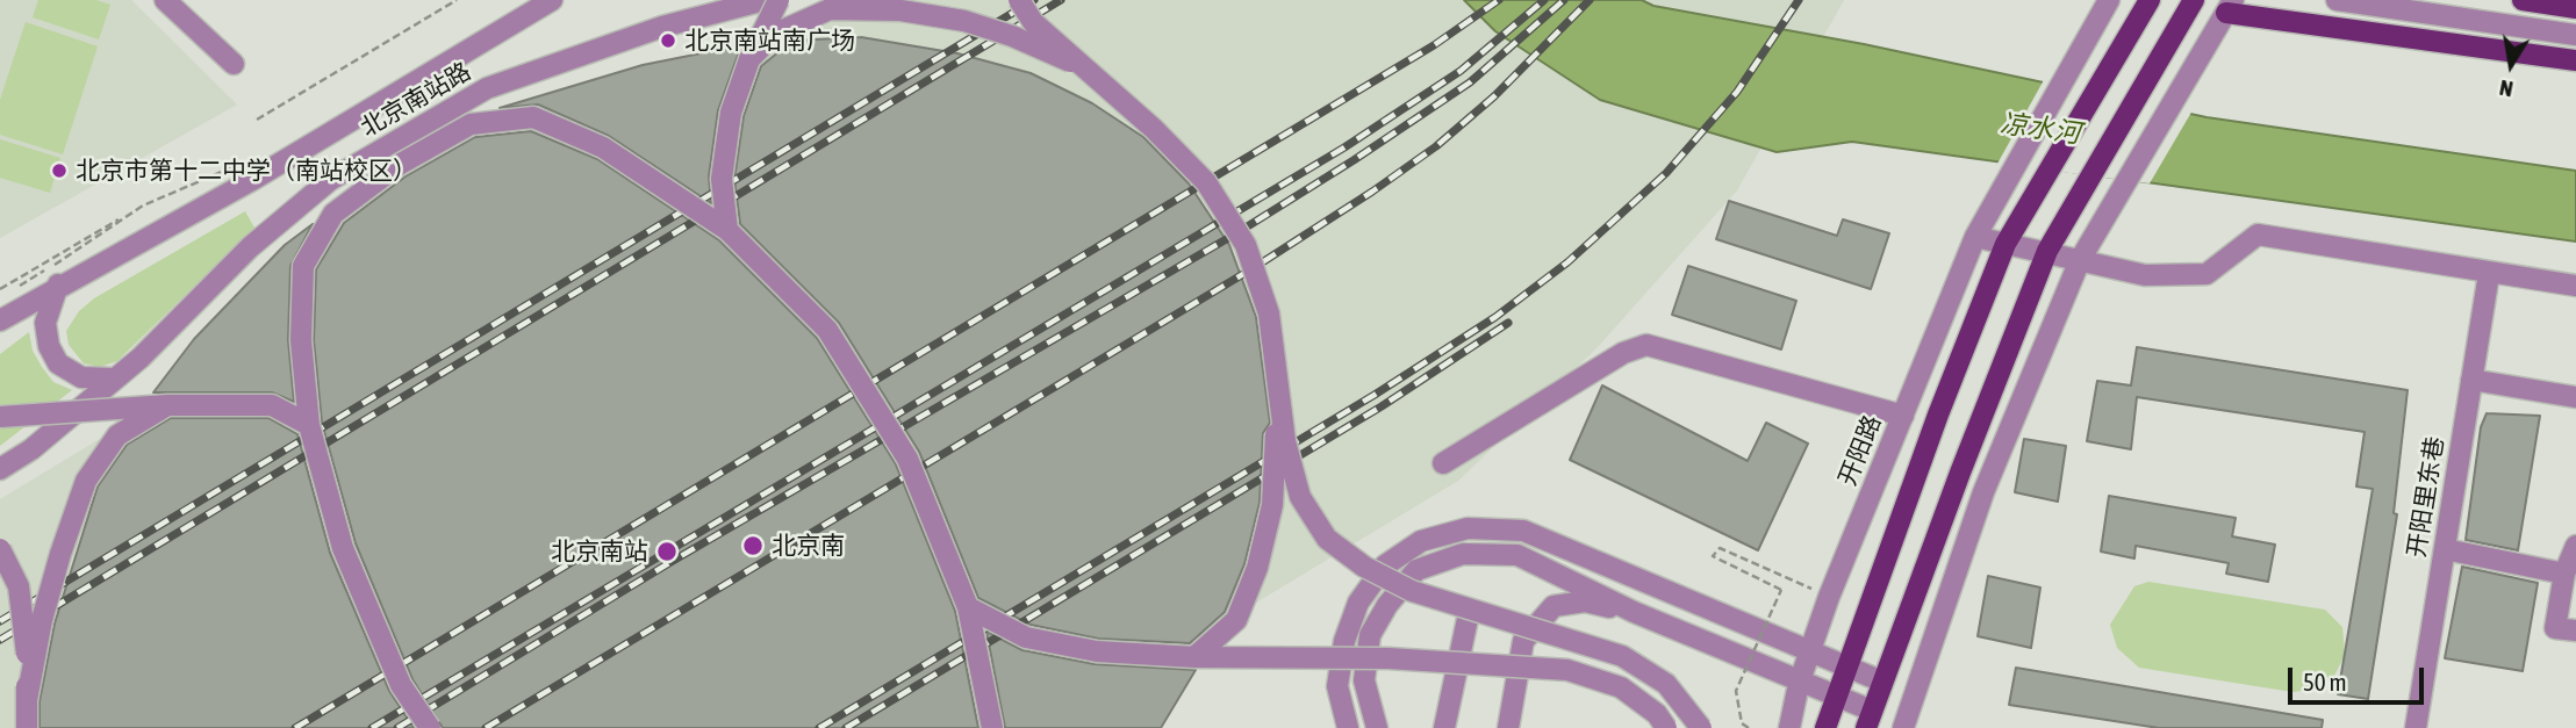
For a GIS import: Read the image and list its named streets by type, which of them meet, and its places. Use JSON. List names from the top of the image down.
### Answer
{
  "streets": {
    "street": ["北京南站路", "开阳路", "开阳里东巷"]
  },
  "water": ["凉水河"],
  "places": [
    "北京南站南广场",
    "北京市第十二中学（南站校区）",
    "北京南",
    "北京南站"
  ],
  "scale_bar": "50 m",
  "north": "bottom"
}
